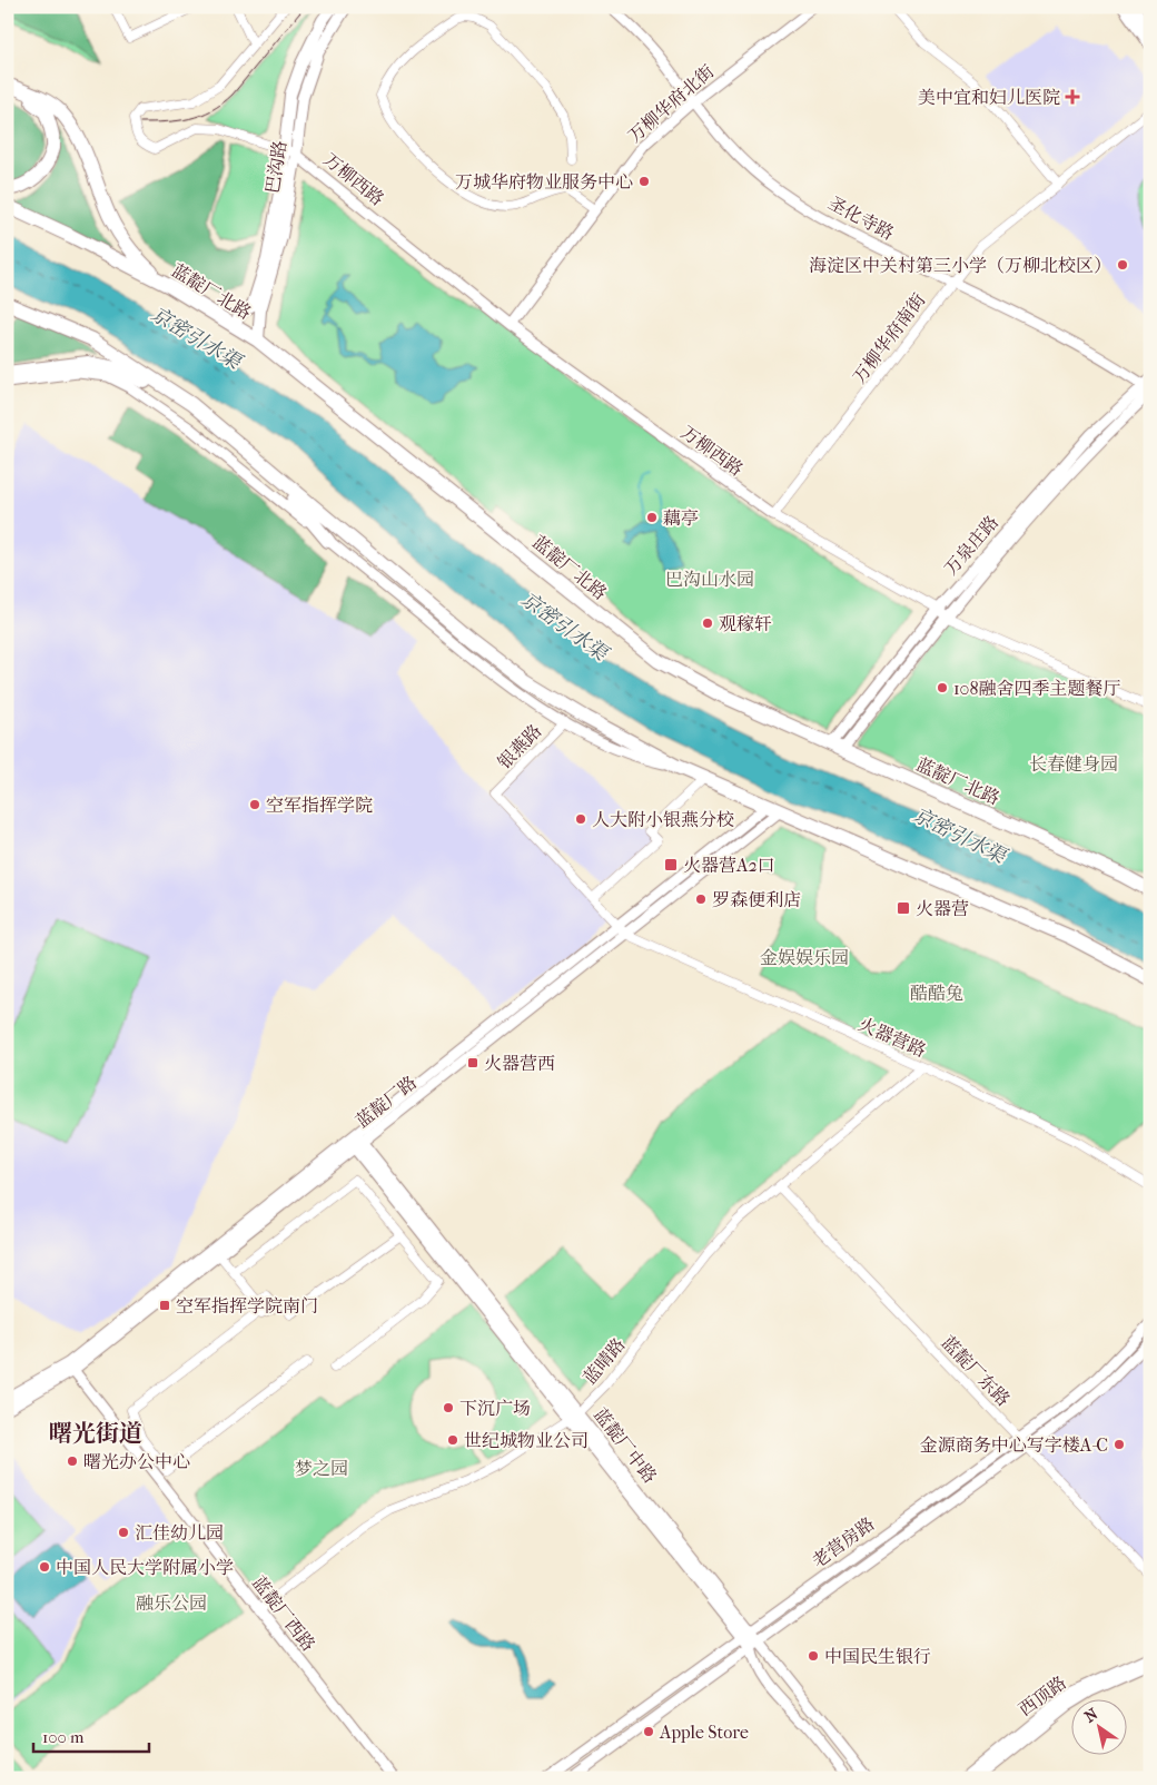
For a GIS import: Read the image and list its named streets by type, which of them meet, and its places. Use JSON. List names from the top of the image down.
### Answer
{
  "streets": {
    "highway": ["蓝靛厂北路"],
    "main road": ["巴沟路"],
    "street": [
      "万柳华府北街",
      "万柳西路",
      "圣化寺路",
      "万柳华府南街",
      "万泉庄路",
      "银燕路",
      "火器营路",
      "蓝靛厂路",
      "蓝晴路",
      "蓝靛厂东路",
      "蓝靛厂中路",
      "老营房路",
      "蓝靛厂西路",
      "西顶路"
    ]
  },
  "crossings": [
    ["万柳华府北街", "万柳西路"],
    ["万柳华府北街", "圣化寺路"],
    ["巴沟路", "万柳西路"],
    ["巴沟路", "蓝靛厂北路"],
    ["万柳西路", "万柳华府南街"],
    ["万柳西路", "万泉庄路"],
    ["圣化寺路", "万柳华府南街"],
    ["圣化寺路", "万泉庄路"],
    ["蓝靛厂北路", "万泉庄路"],
    ["银燕路", "火器营路"],
    ["火器营路", "蓝靛厂路"],
    ["火器营路", "蓝晴路"],
    ["蓝靛厂路", "蓝靛厂中路"],
    ["蓝靛厂路", "蓝靛厂西路"],
    ["蓝晴路", "蓝靛厂东路"],
    ["蓝晴路", "蓝靛厂中路"],
    ["蓝晴路", "蓝靛厂西路"],
    ["蓝靛厂东路", "老营房路"],
    ["蓝靛厂中路", "老营房路"]
  ],
  "districts": ["曙光街道"],
  "water": ["京密引水渠"],
  "parks": [
    "巴沟山水园",
    "长春健身园",
    "金娱娱乐园",
    "酷酷兔",
    "梦之园",
    "融乐公园"
  ],
  "places": {
    "health": ["美中宜和妇儿医院"],
    "other": [
      "万城华府物业服务中心",
      "海淀区中关村第三小学（万柳北校区）",
      "藕亭",
      "观稼轩",
      "108融舍四季主题餐厅",
      "空军指挥学院",
      "人大附小银燕分校",
      "罗森便利店",
      "下沉广场",
      "世纪城物业公司",
      "金源商务中心写字楼A-C",
      "曙光办公中心",
      "汇佳幼儿园",
      "中国人民大学附属小学",
      "中国民生银行",
      "Apple Store"
    ],
    "transit": [
      "火器营A2口",
      "火器营",
      "火器营西",
      "空军指挥学院南门"
    ]
  },
  "scale_bar": "100 m",
  "north": "top left"
}
